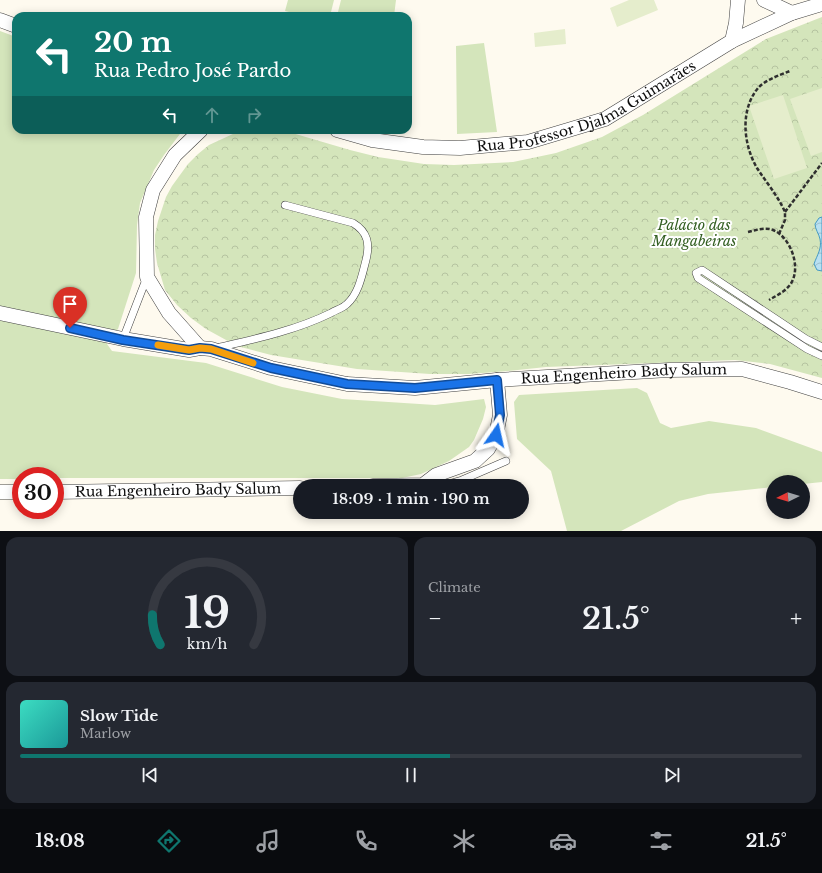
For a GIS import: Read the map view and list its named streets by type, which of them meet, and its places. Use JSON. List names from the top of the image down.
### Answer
{
  "streets": {
    "street": ["Rua Professor Djalma Guimarães", "Rua Engenheiro Bady Salum"]
  },
  "parks": ["Palácio das Mangabeiras"],
  "north": "left",
  "page": {
    "turn": ["20 m", "Rua Pedro José Pardo"],
    "limit": "30",
    "trip": "18:09 · 1 min · 190 m",
    "tile": "Climate",
    "heat": ["−", "21.5°", "+"],
    "song": ["Slow Tide", "Marlow"],
    "tabs": ["18:08", "21.5°"],
    "gauge": ["19", "km/h"]
  }
}
